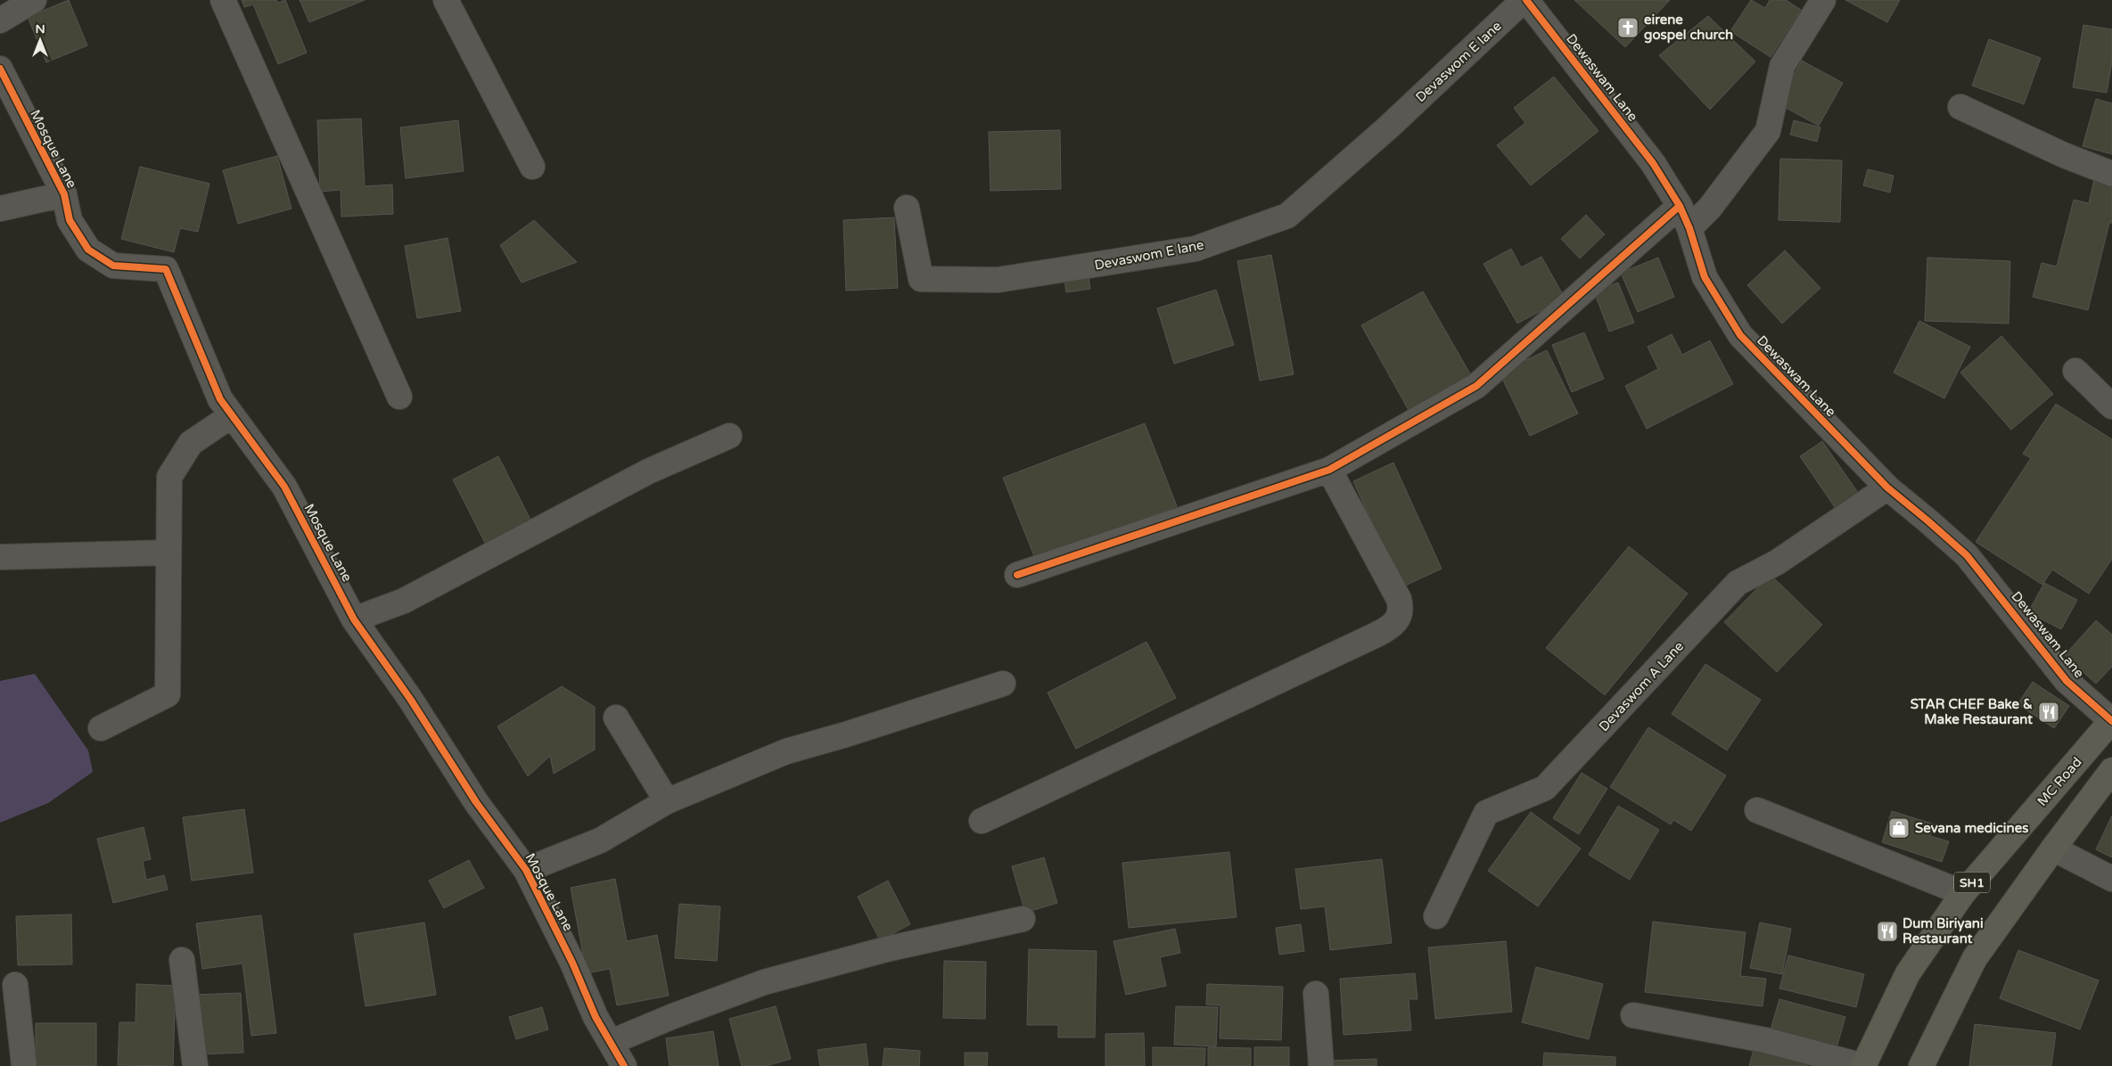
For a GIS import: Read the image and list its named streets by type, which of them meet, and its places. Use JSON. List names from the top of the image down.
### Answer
{
  "streets": {
    "main road": ["MC Road", "SH1"],
    "street": [
      "Devaswom E lane",
      "Dewaswam Lane",
      "Mosque Lane",
      "Devaswom A Lane"
    ]
  },
  "crossings": [
    ["Devaswom E lane", "Dewaswam Lane"],
    ["Dewaswam Lane", "Devaswom A Lane"],
    ["Dewaswam Lane", "MC Road"]
  ],
  "places": {
    "church": ["eirene gospel church"],
    "restaurant": ["STAR CHEF Bake & Make Restaurant", "Dum Biriyani Restaurant"],
    "shop": ["Sevana medicines"]
  },
  "north": "top"
}
